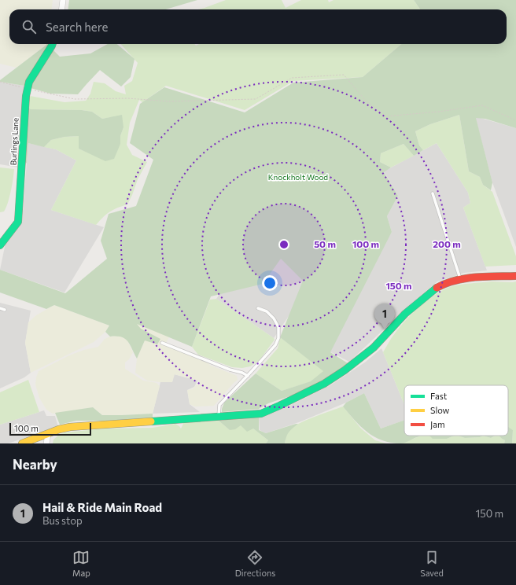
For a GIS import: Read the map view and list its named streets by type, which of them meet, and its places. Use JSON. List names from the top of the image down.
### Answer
{
  "streets": {
    "street": ["Burlings Lane"]
  },
  "parks": ["Knockholt Wood"],
  "legend": ["Fast", "Slow", "Jam"],
  "scale_bar": "100 m",
  "page": {
    "search": "Search here",
    "pins": "1",
    "scale": "100 m",
    "heading": "Nearby",
    "list": [
      {
        "mark": "1",
        "name": "Hail & Ride Main Road",
        "note": "Bus stop",
        "value": "150 m"
      }
    ],
    "nav": ["Map", "Directions", "Saved"]
  },
  "rings": [
    "50 m",
    "100 m",
    "200 m",
    "150 m"
  ]
}
